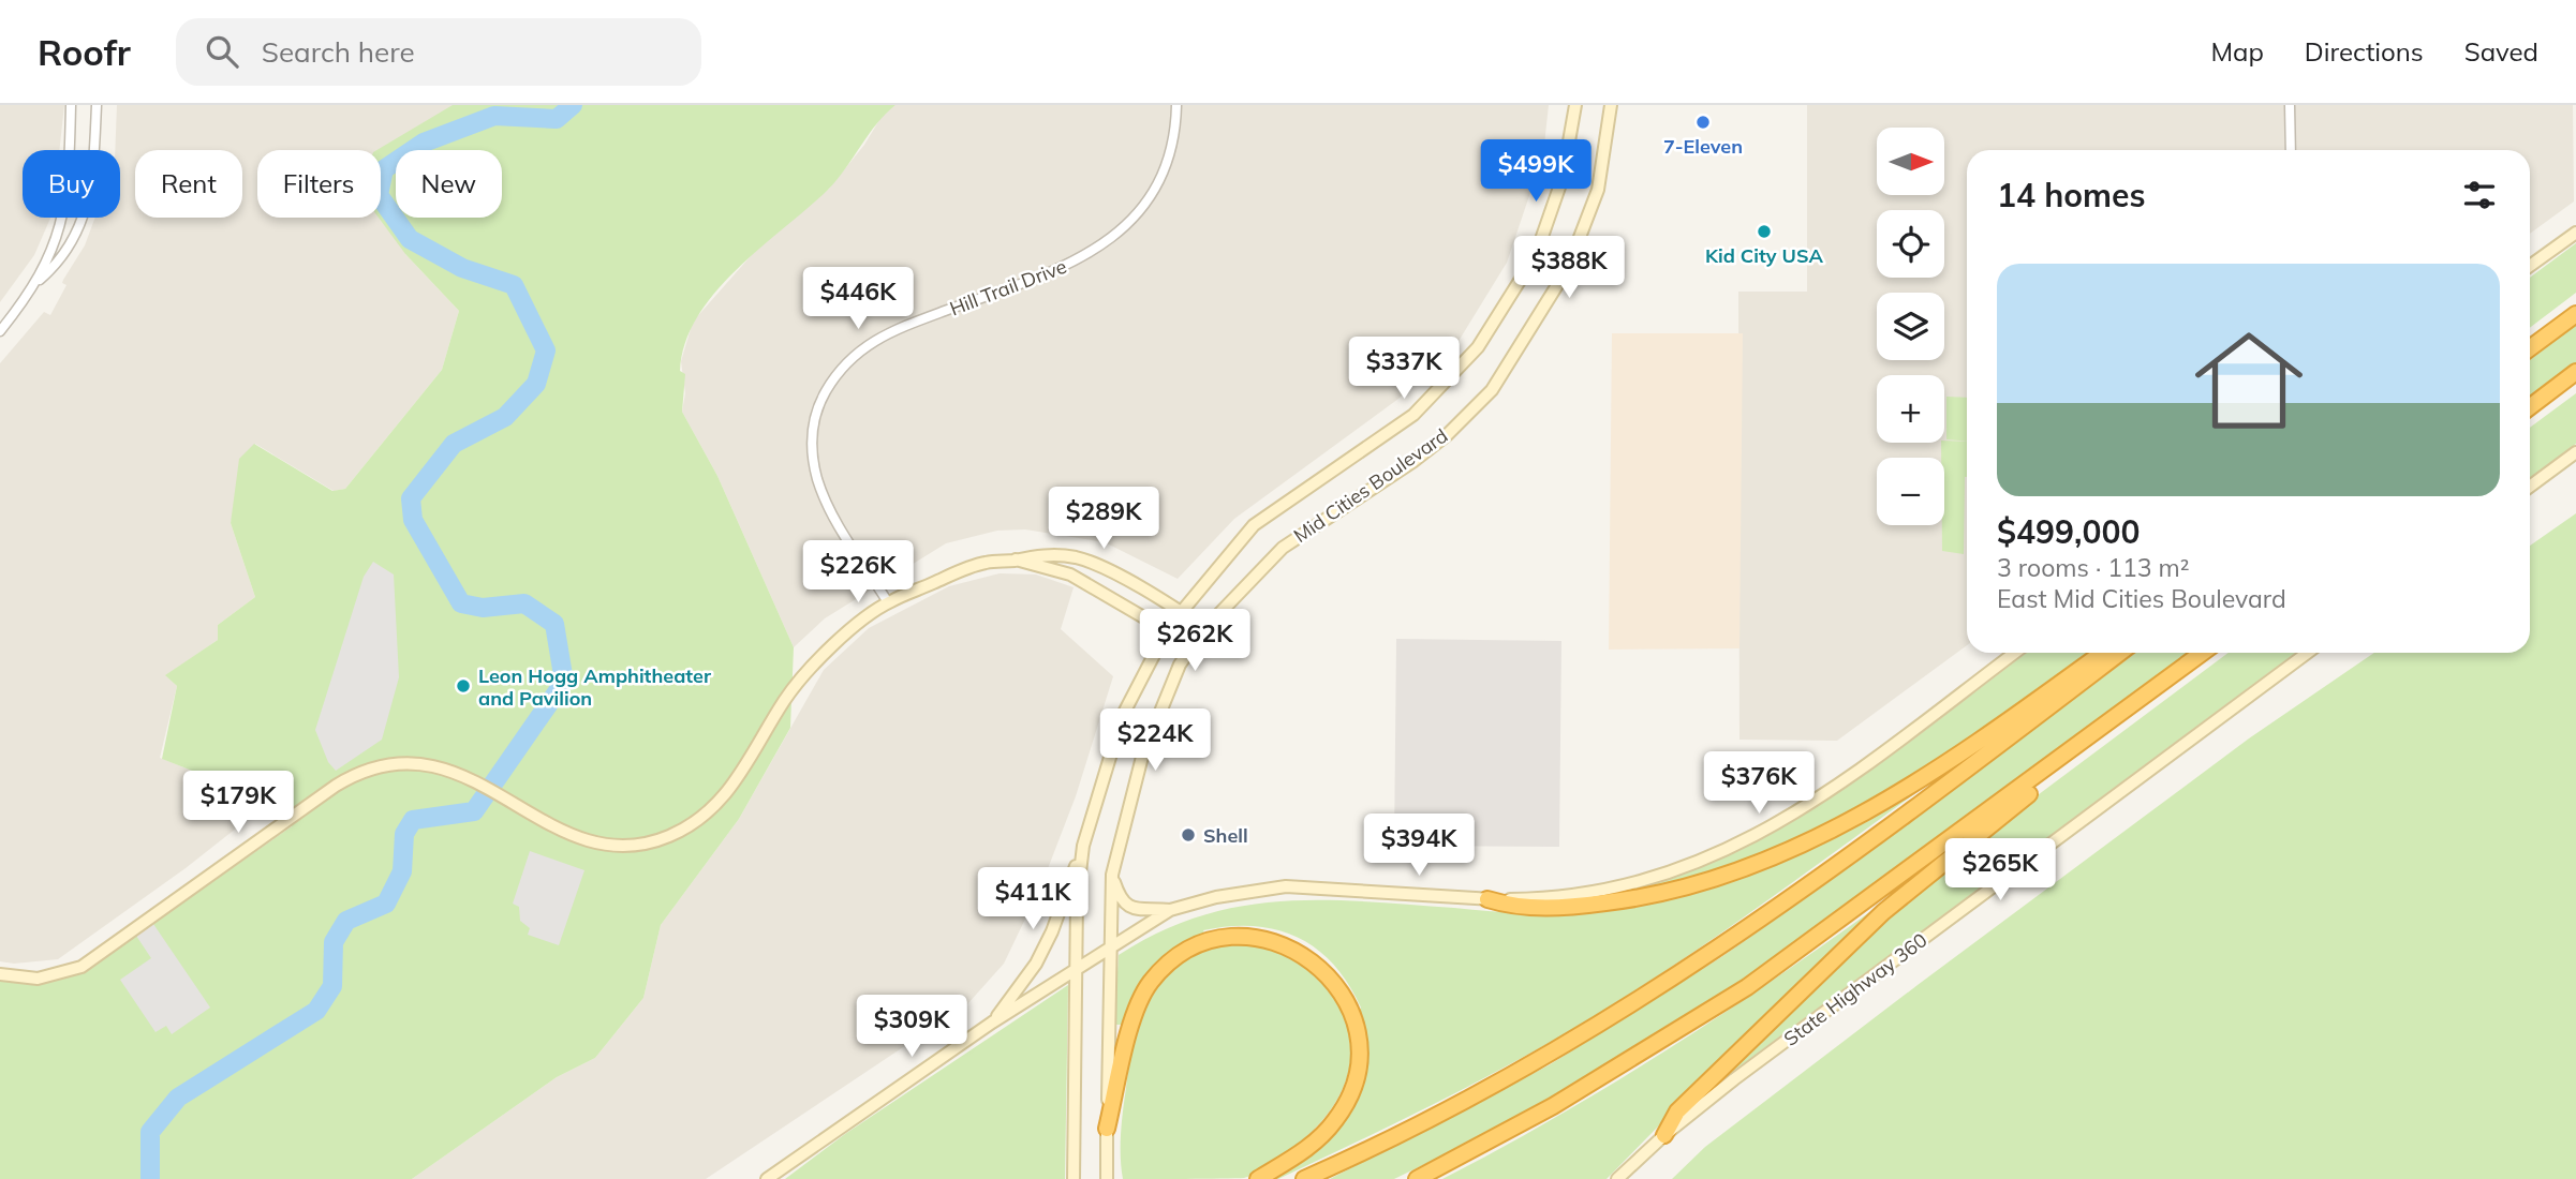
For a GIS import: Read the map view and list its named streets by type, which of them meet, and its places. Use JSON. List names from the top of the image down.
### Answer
{
  "streets": {
    "main road": ["Mid Cities Boulevard", "State Highway 360"],
    "street": ["Hill Trail Drive"]
  },
  "places": [
    "7-Eleven",
    "Kid City USA",
    "Leon Hogg Amphitheater and Pavilion",
    "Shell"
  ],
  "north": "right",
  "page": {
    "header": "Roofr",
    "search": "Search here",
    "nav": ["Map", "Directions", "Saved"],
    "map_buttons": ["+", "−"],
    "price": [
      "$499K",
      "$388K",
      "$446K",
      "$337K",
      "$289K",
      "$226K",
      "$262K",
      "$224K",
      "$376K",
      "$179K",
      "$394K",
      "$265K",
      "$411K",
      "$309K"
    ],
    "chip": [
      "Buy",
      "Rent",
      "Filters",
      "New"
    ],
    "heading": "14 homes",
    "list": [
      {
        "name": "$499,000",
        "note": "3 rooms · 113 m² · East Mid Cities Boulevard"
      }
    ]
  }
}
